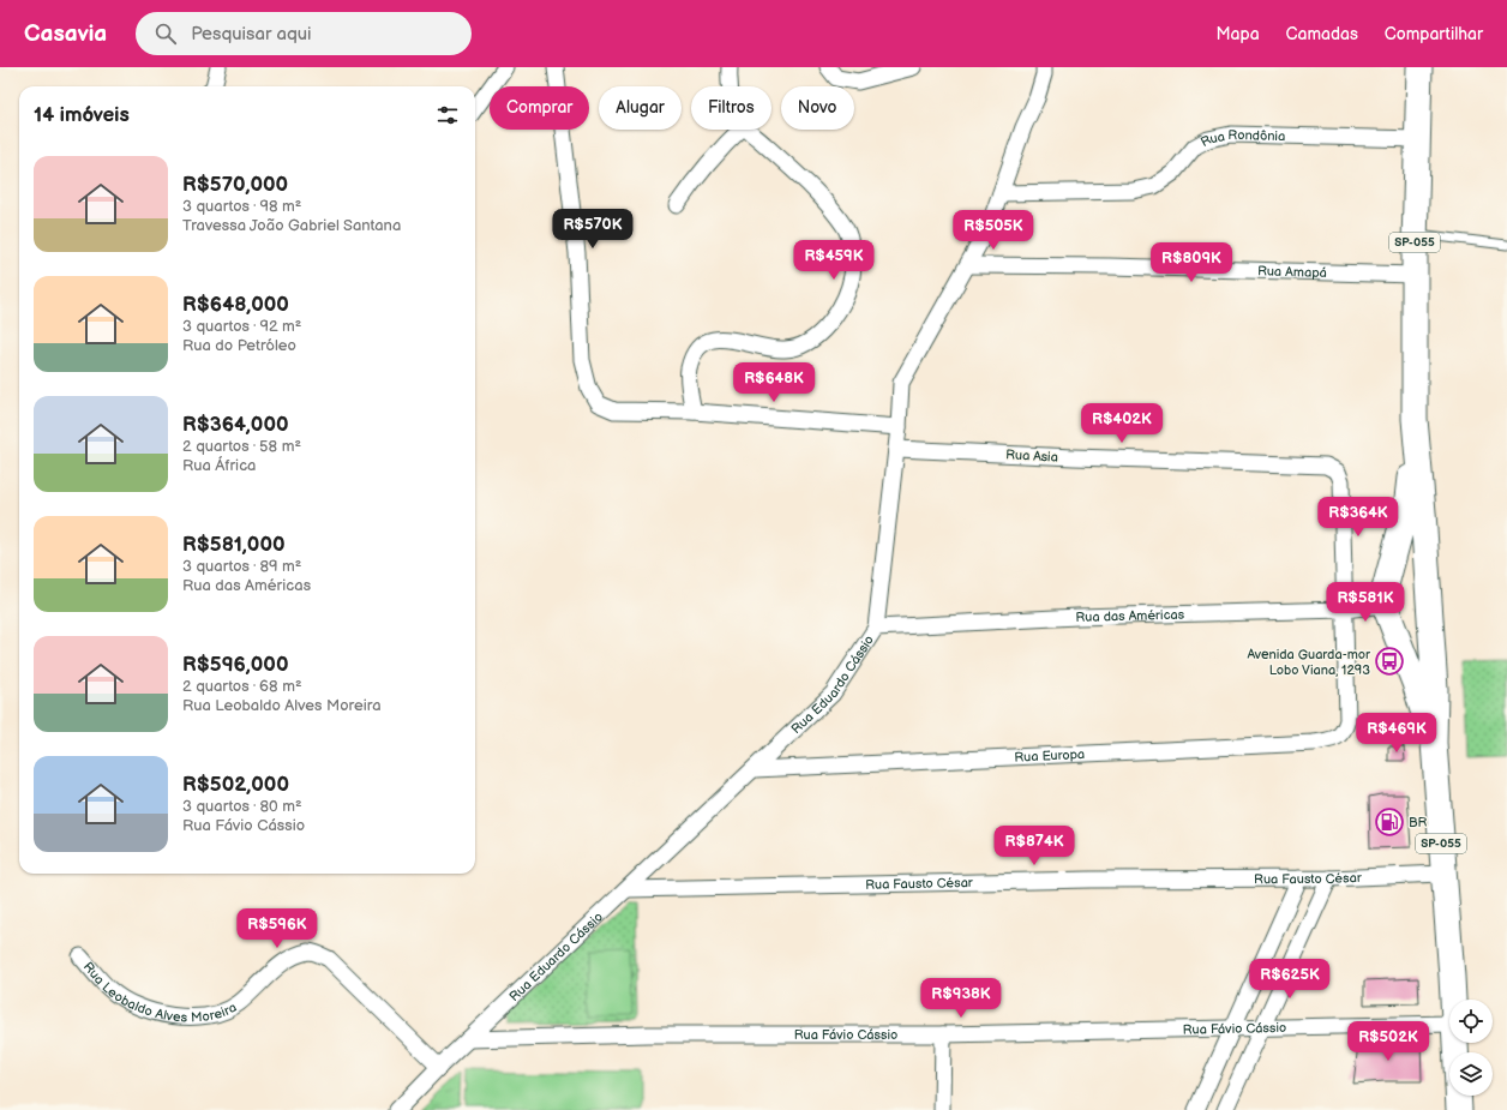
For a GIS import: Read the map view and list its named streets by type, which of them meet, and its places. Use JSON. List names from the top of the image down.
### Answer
{
  "streets": {
    "main road": ["SP-055"],
    "street": [
      "Rua Rondônia",
      "Rua Amapá",
      "Rua Asia",
      "Rua das Américas",
      "Rua Eduardo Cássio",
      "Rua Europa",
      "Rua Fausto César",
      "Rua Leobaldo Alves Moreira",
      "Rua Fávio Cássio"
    ]
  },
  "crossings": [
    ["Rua Rondônia", "SP-055"],
    ["Rua Rondônia", "Rua Eduardo Cássio"],
    ["SP-055", "Rua Amapá"],
    ["SP-055", "Rua das Américas"],
    ["SP-055", "Rua Fausto César"],
    ["Rua Amapá", "Rua Eduardo Cássio"],
    ["Rua Asia", "Rua das Américas"],
    ["Rua Asia", "Rua Eduardo Cássio"],
    ["Rua Asia", "Rua Europa"],
    ["Rua das Américas", "Rua Eduardo Cássio"],
    ["Rua das Américas", "Rua Europa"],
    ["Rua Eduardo Cássio", "Rua Europa"],
    ["Rua Eduardo Cássio", "Rua Fausto César"],
    ["Rua Eduardo Cássio", "Rua Leobaldo Alves Moreira"],
    ["Rua Eduardo Cássio", "Rua Fávio Cássio"]
  ],
  "places": {
    "bus stop": ["Avenida Guarda-mor Lobo Viana, 1293"],
    "fuel station": ["BR"]
  },
  "page": {
    "header": "Casavia",
    "search": "Pesquisar aqui",
    "nav": ["Mapa", "Camadas", "Compartilhar"],
    "chip": [
      "Comprar",
      "Alugar",
      "Filtros",
      "Novo"
    ],
    "heading": "14 imóveis",
    "list": [
      {
        "name": "R$570,000",
        "note": "3 quartos · 98 m² · Travessa João Gabriel Santana"
      },
      {
        "name": "R$648,000",
        "note": "3 quartos · 92 m² · Rua do Petróleo"
      },
      {
        "name": "R$364,000",
        "note": "2 quartos · 58 m² · Rua África"
      },
      {
        "name": "R$581,000",
        "note": "3 quartos · 89 m² · Rua das Américas"
      },
      {
        "name": "R$596,000",
        "note": "2 quartos · 68 m² · Rua Leobaldo Alves Moreira"
      },
      {
        "name": "R$502,000",
        "note": "3 quartos · 80 m² · Rua Fávio Cássio"
      }
    ],
    "price": [
      "R$570K",
      "R$505K",
      "R$459K",
      "R$809K",
      "R$648K",
      "R$402K",
      "R$364K",
      "R$581K",
      "R$469K",
      "R$874K",
      "R$596K",
      "R$625K",
      "R$938K",
      "R$502K"
    ]
  }
}
